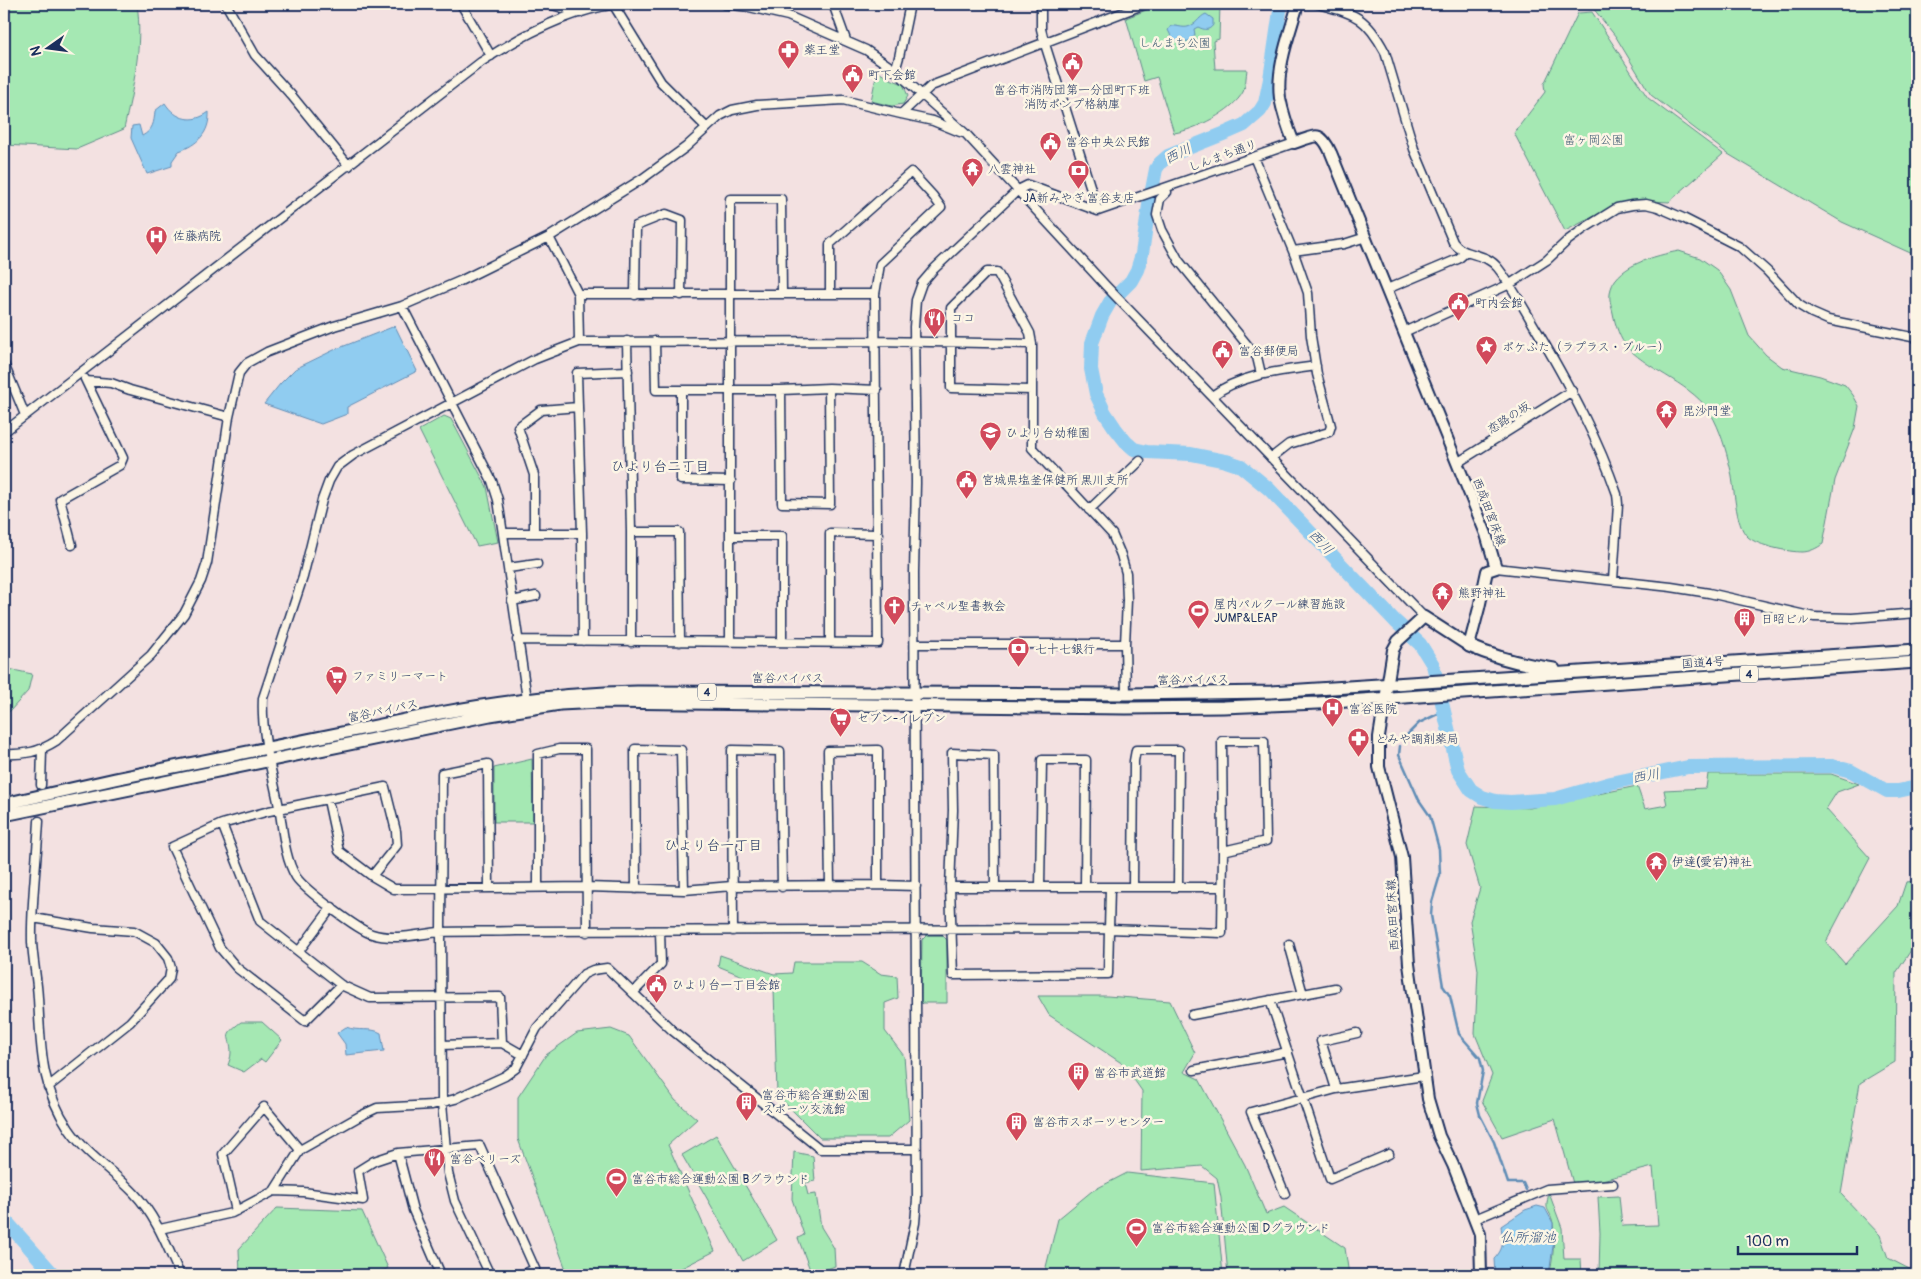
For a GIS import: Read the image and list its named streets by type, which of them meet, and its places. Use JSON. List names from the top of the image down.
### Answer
{
  "streets": {
    "highway": ["国道4号", "4", "富谷バイパス"],
    "main road": ["西成田宮床線"],
    "street": ["しんまち通り", "恋路の坂"]
  },
  "crossings": [
    ["しんまち通り", "西成田宮床線"],
    ["恋路の坂", "西成田宮床線"],
    ["西成田宮床線", "富谷バイパス"],
    ["国道4号", "富谷バイパス"]
  ],
  "districts": ["ひより台二丁目", "ひより台一丁目"],
  "water": ["西川", "仏所溜池"],
  "parks": ["しんまち公園", "富ヶ岡公園"],
  "places": {
    "pharmacy": ["薬王堂", "とみや調剤薬局"],
    "public building": [
      "富谷市消防団第一分団町下班 消防ポンプ格納庫",
      "町下会館",
      "富谷中央公民館",
      "町内会館",
      "富谷郵便局",
      "宮城県塩釜保健所 黒川支所",
      "ひより台一丁目会館"
    ],
    "temple": [
      "八雲神社",
      "毘沙門堂",
      "熊野神社",
      "伊達(愛宕)神社"
    ],
    "bank": ["JA新みやぎ 富谷支店", "七十七銀行"],
    "hospital": ["佐藤病院", "富谷医院"],
    "restaurant": ["ココ", "富谷ベリーズ"],
    "place": ["ポケふた（ラプラス・ブルー）"],
    "school or university": ["ひより台幼稚園"],
    "church": ["チャペル聖書教会"],
    "sports": ["屋内パルクール練習施設 JUMP&LEAP", "富谷市総合運動公園 Bグラウンド", "富谷市総合運動公園 Dグラウンド"],
    "building": [
      "日昭ビル",
      "富谷市武道館",
      "富谷市総合運動公園 スポーツ交流館",
      "富谷市スポーツセンター"
    ],
    "supermarket": ["ファミリーマート", "セブン-イレブン"]
  },
  "scale_bar": "100 m",
  "north": "left"
}
